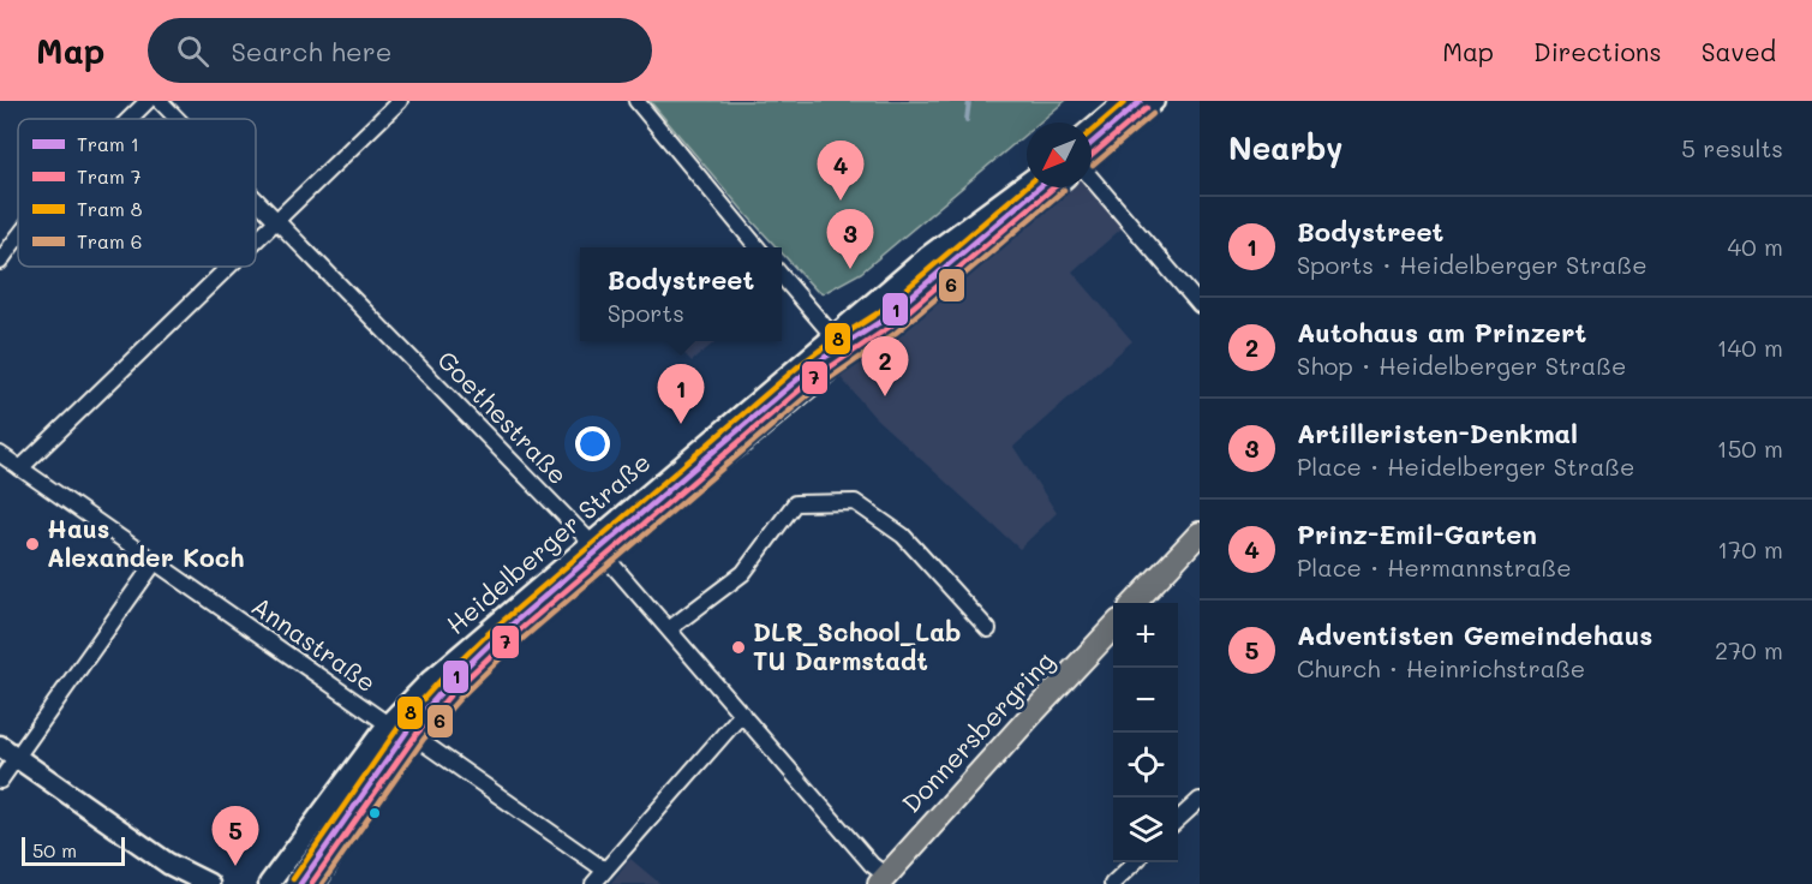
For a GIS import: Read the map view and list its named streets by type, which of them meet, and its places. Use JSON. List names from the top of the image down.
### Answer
{
  "streets": {
    "main road": ["Heidelberger Straße", "Donnersbergring"],
    "street": ["Goethestraße", "Annastraße"]
  },
  "crossings": [
    ["Goethestraße", "Heidelberger Straße"],
    ["Goethestraße", "Donnersbergring"],
    ["Heidelberger Straße", "Annastraße"]
  ],
  "places": ["Haus Alexander Koch", "DLR_School_Lab TU Darmstadt"],
  "lines": [
    "tram line 1",
    "tram line 8",
    "tram line 7",
    "tram line 6"
  ],
  "legend": [
    "Tram 1",
    "Tram 7",
    "Tram 8",
    "Tram 6"
  ],
  "scale_bar": "50 m",
  "north": "bottom left",
  "page": {
    "header": "Map",
    "search": "Search here",
    "nav": ["Map", "Directions", "Saved"],
    "heading": ["Nearby", "5 results"],
    "pins": [
      "4",
      "3",
      "2",
      "1",
      "5"
    ],
    "list": [
      {
        "mark": "1",
        "name": "Bodystreet",
        "note": "Sports · Heidelberger Straße",
        "value": "40 m"
      },
      {
        "mark": "2",
        "name": "Autohaus am Prinzert",
        "note": "Shop · Heidelberger Straße",
        "value": "140 m"
      },
      {
        "mark": "3",
        "name": "Artilleristen-Denkmal",
        "note": "Place · Heidelberger Straße",
        "value": "150 m"
      },
      {
        "mark": "4",
        "name": "Prinz-Emil-Garten",
        "note": "Place · Hermannstraße",
        "value": "170 m"
      },
      {
        "mark": "5",
        "name": "Adventisten Gemeindehaus",
        "note": "Church · Heinrichstraße",
        "value": "270 m"
      }
    ],
    "popup": ["Bodystreet", "Sports"],
    "map_buttons": ["+", "−"],
    "scale": "50 m"
  }
}
